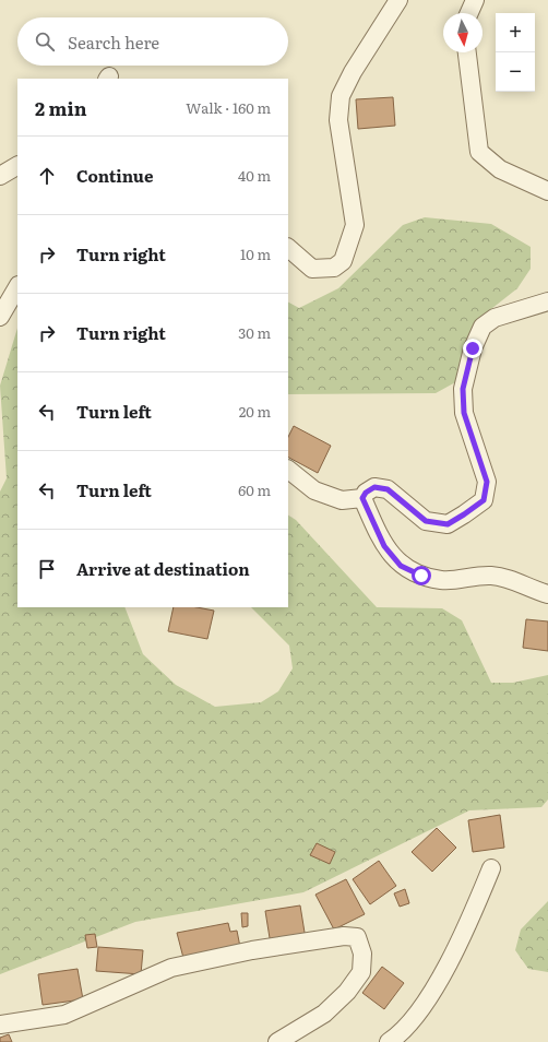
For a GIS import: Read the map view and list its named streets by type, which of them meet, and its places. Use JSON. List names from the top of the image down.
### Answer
{
  "north": "bottom",
  "page": {
    "map_buttons": ["+", "−"],
    "search": "Search here",
    "heading": ["2 min", "Walk · 160 m"],
    "list": [
      ["Continue", "40 m"],
      ["Turn right", "10 m"],
      ["Turn right", "30 m"],
      ["Turn left", "20 m"],
      ["Turn left", "60 m"],
      "Arrive at destination"
    ]
  }
}
